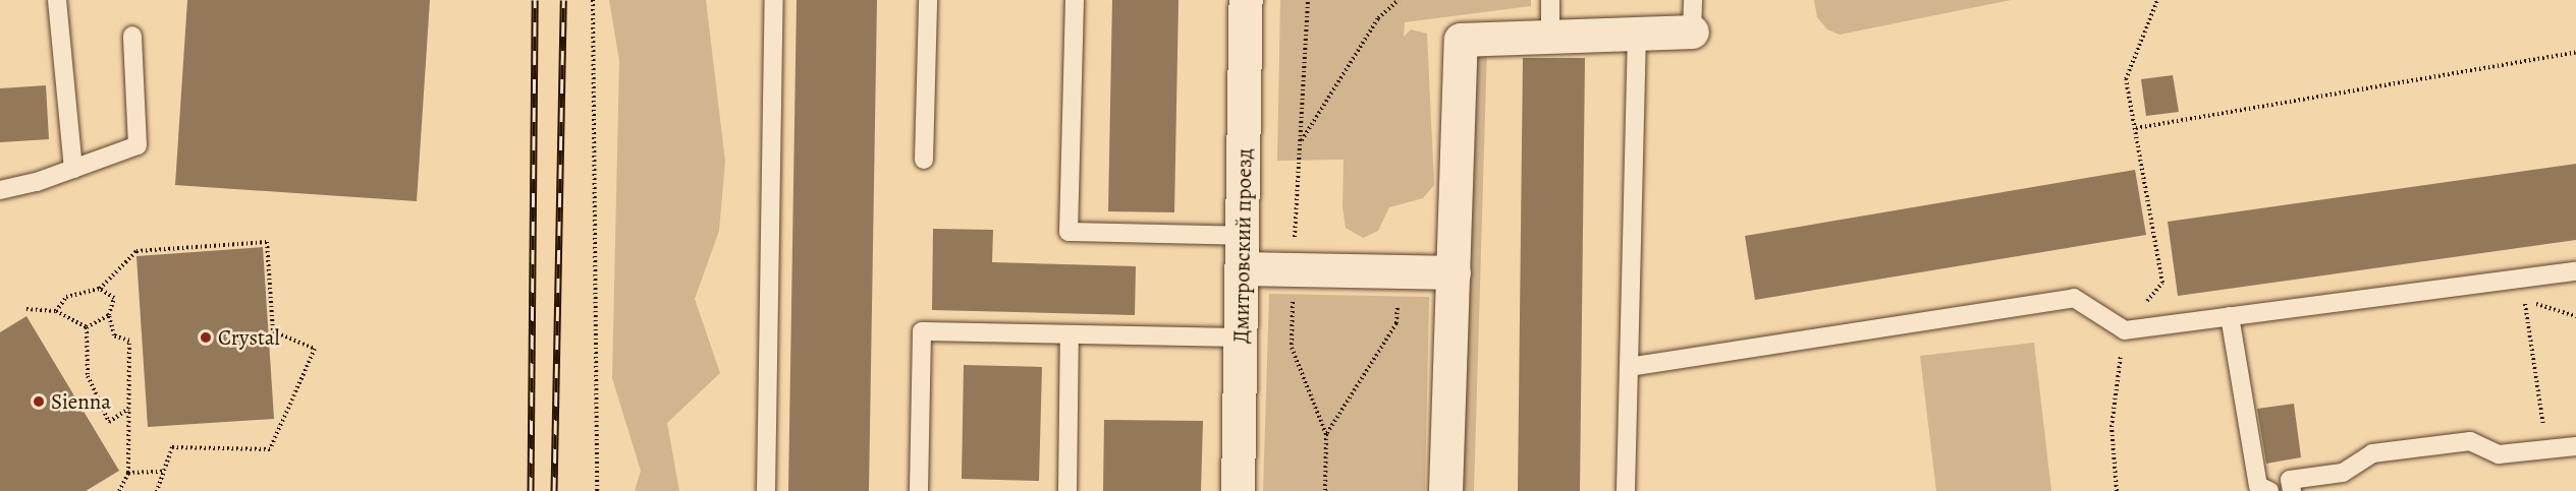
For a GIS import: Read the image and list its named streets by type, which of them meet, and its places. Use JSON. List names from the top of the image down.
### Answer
{
  "streets": {
    "street": ["Дмитровский проезд"]
  },
  "places": ["Crystal", "Sienna"]
}
